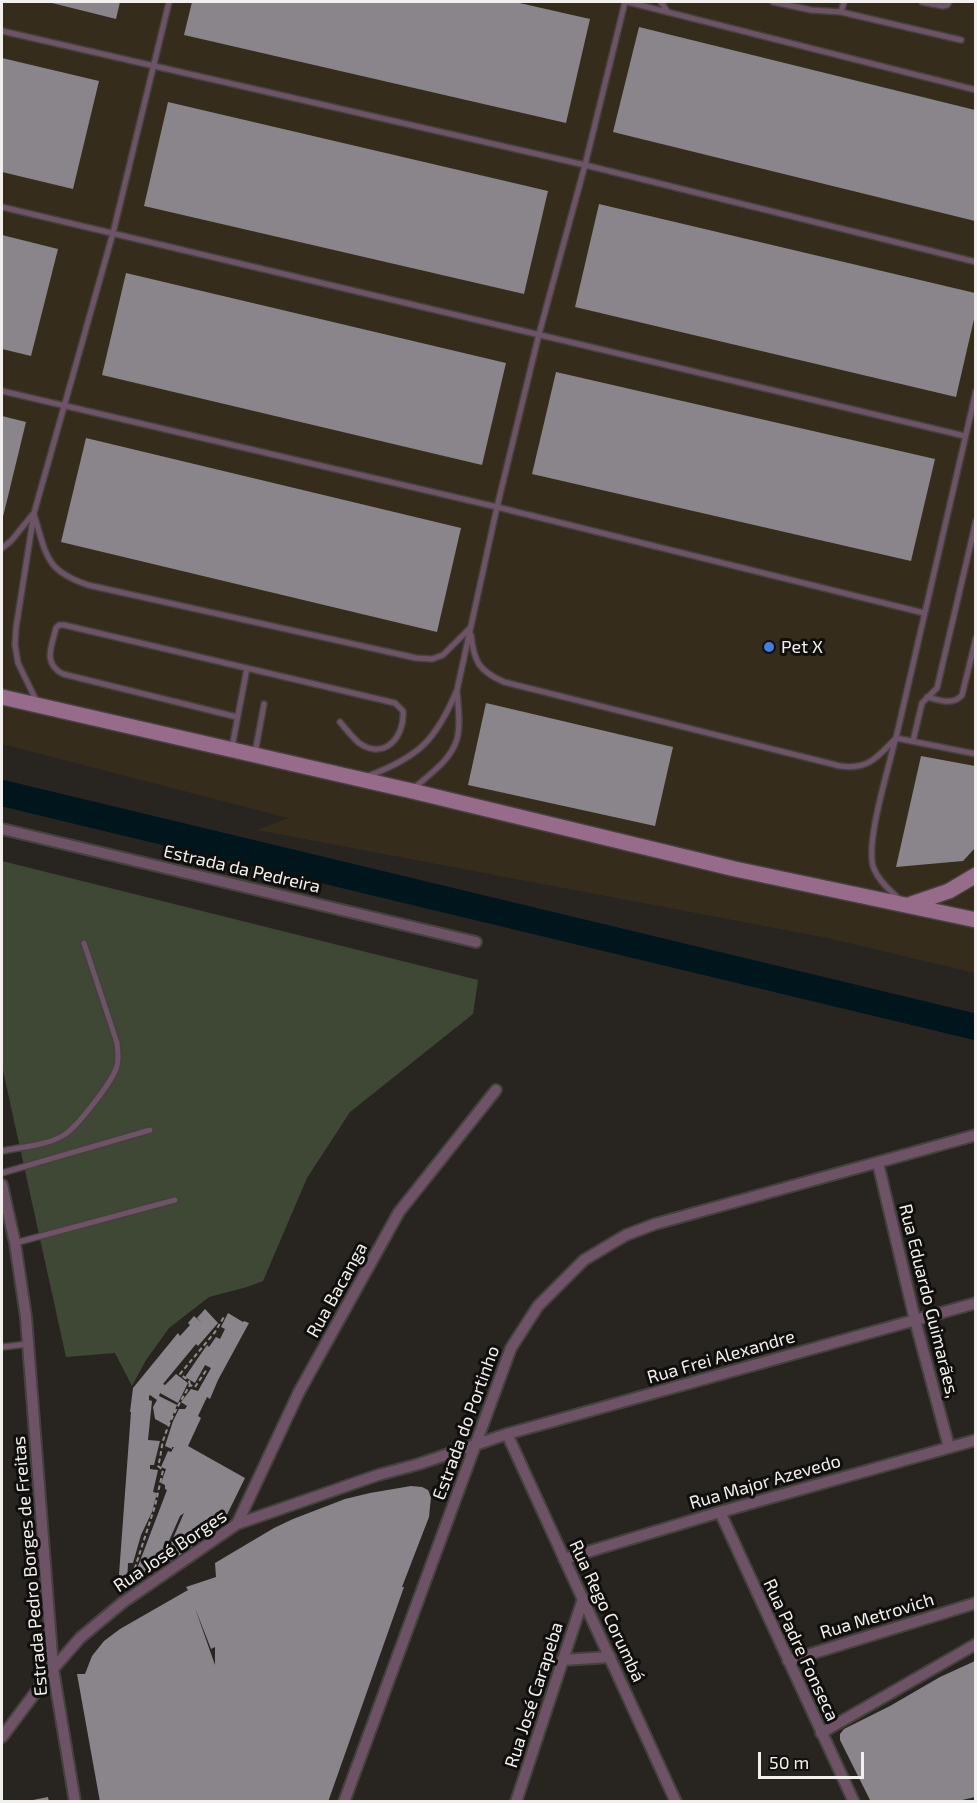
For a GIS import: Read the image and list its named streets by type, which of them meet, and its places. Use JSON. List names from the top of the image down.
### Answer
{
  "streets": {
    "street": [
      "Estrada da Pedreira",
      "Rua Bacanga",
      "Rua Eduardo Guimarães,",
      "Rua Frei Alexandre",
      "Estrada do Portinho",
      "Rua Major Azevedo",
      "Rua José Borges",
      "Estrada Pedro Borges de Freitas",
      "Rua Rego Corumbá",
      "Rua Metrovich",
      "Rua Padre Fonseca",
      "Rua José Carapeba"
    ]
  },
  "crossings": [
    ["Rua Bacanga", "Rua José Borges"],
    ["Rua Eduardo Guimarães,", "Rua Frei Alexandre"],
    ["Rua Eduardo Guimarães,", "Estrada do Portinho"],
    ["Rua Eduardo Guimarães,", "Rua Major Azevedo"],
    ["Rua Frei Alexandre", "Estrada do Portinho"],
    ["Rua Frei Alexandre", "Rua José Borges"],
    ["Rua Frei Alexandre", "Rua Rego Corumbá"],
    ["Estrada do Portinho", "Rua José Borges"],
    ["Rua Major Azevedo", "Rua Rego Corumbá"],
    ["Rua Major Azevedo", "Rua Padre Fonseca"],
    ["Rua José Borges", "Estrada Pedro Borges de Freitas"],
    ["Rua Rego Corumbá", "Rua José Carapeba"],
    ["Rua Metrovich", "Rua Padre Fonseca"]
  ],
  "places": ["Pet X"],
  "scale_bar": "50 m"
}
